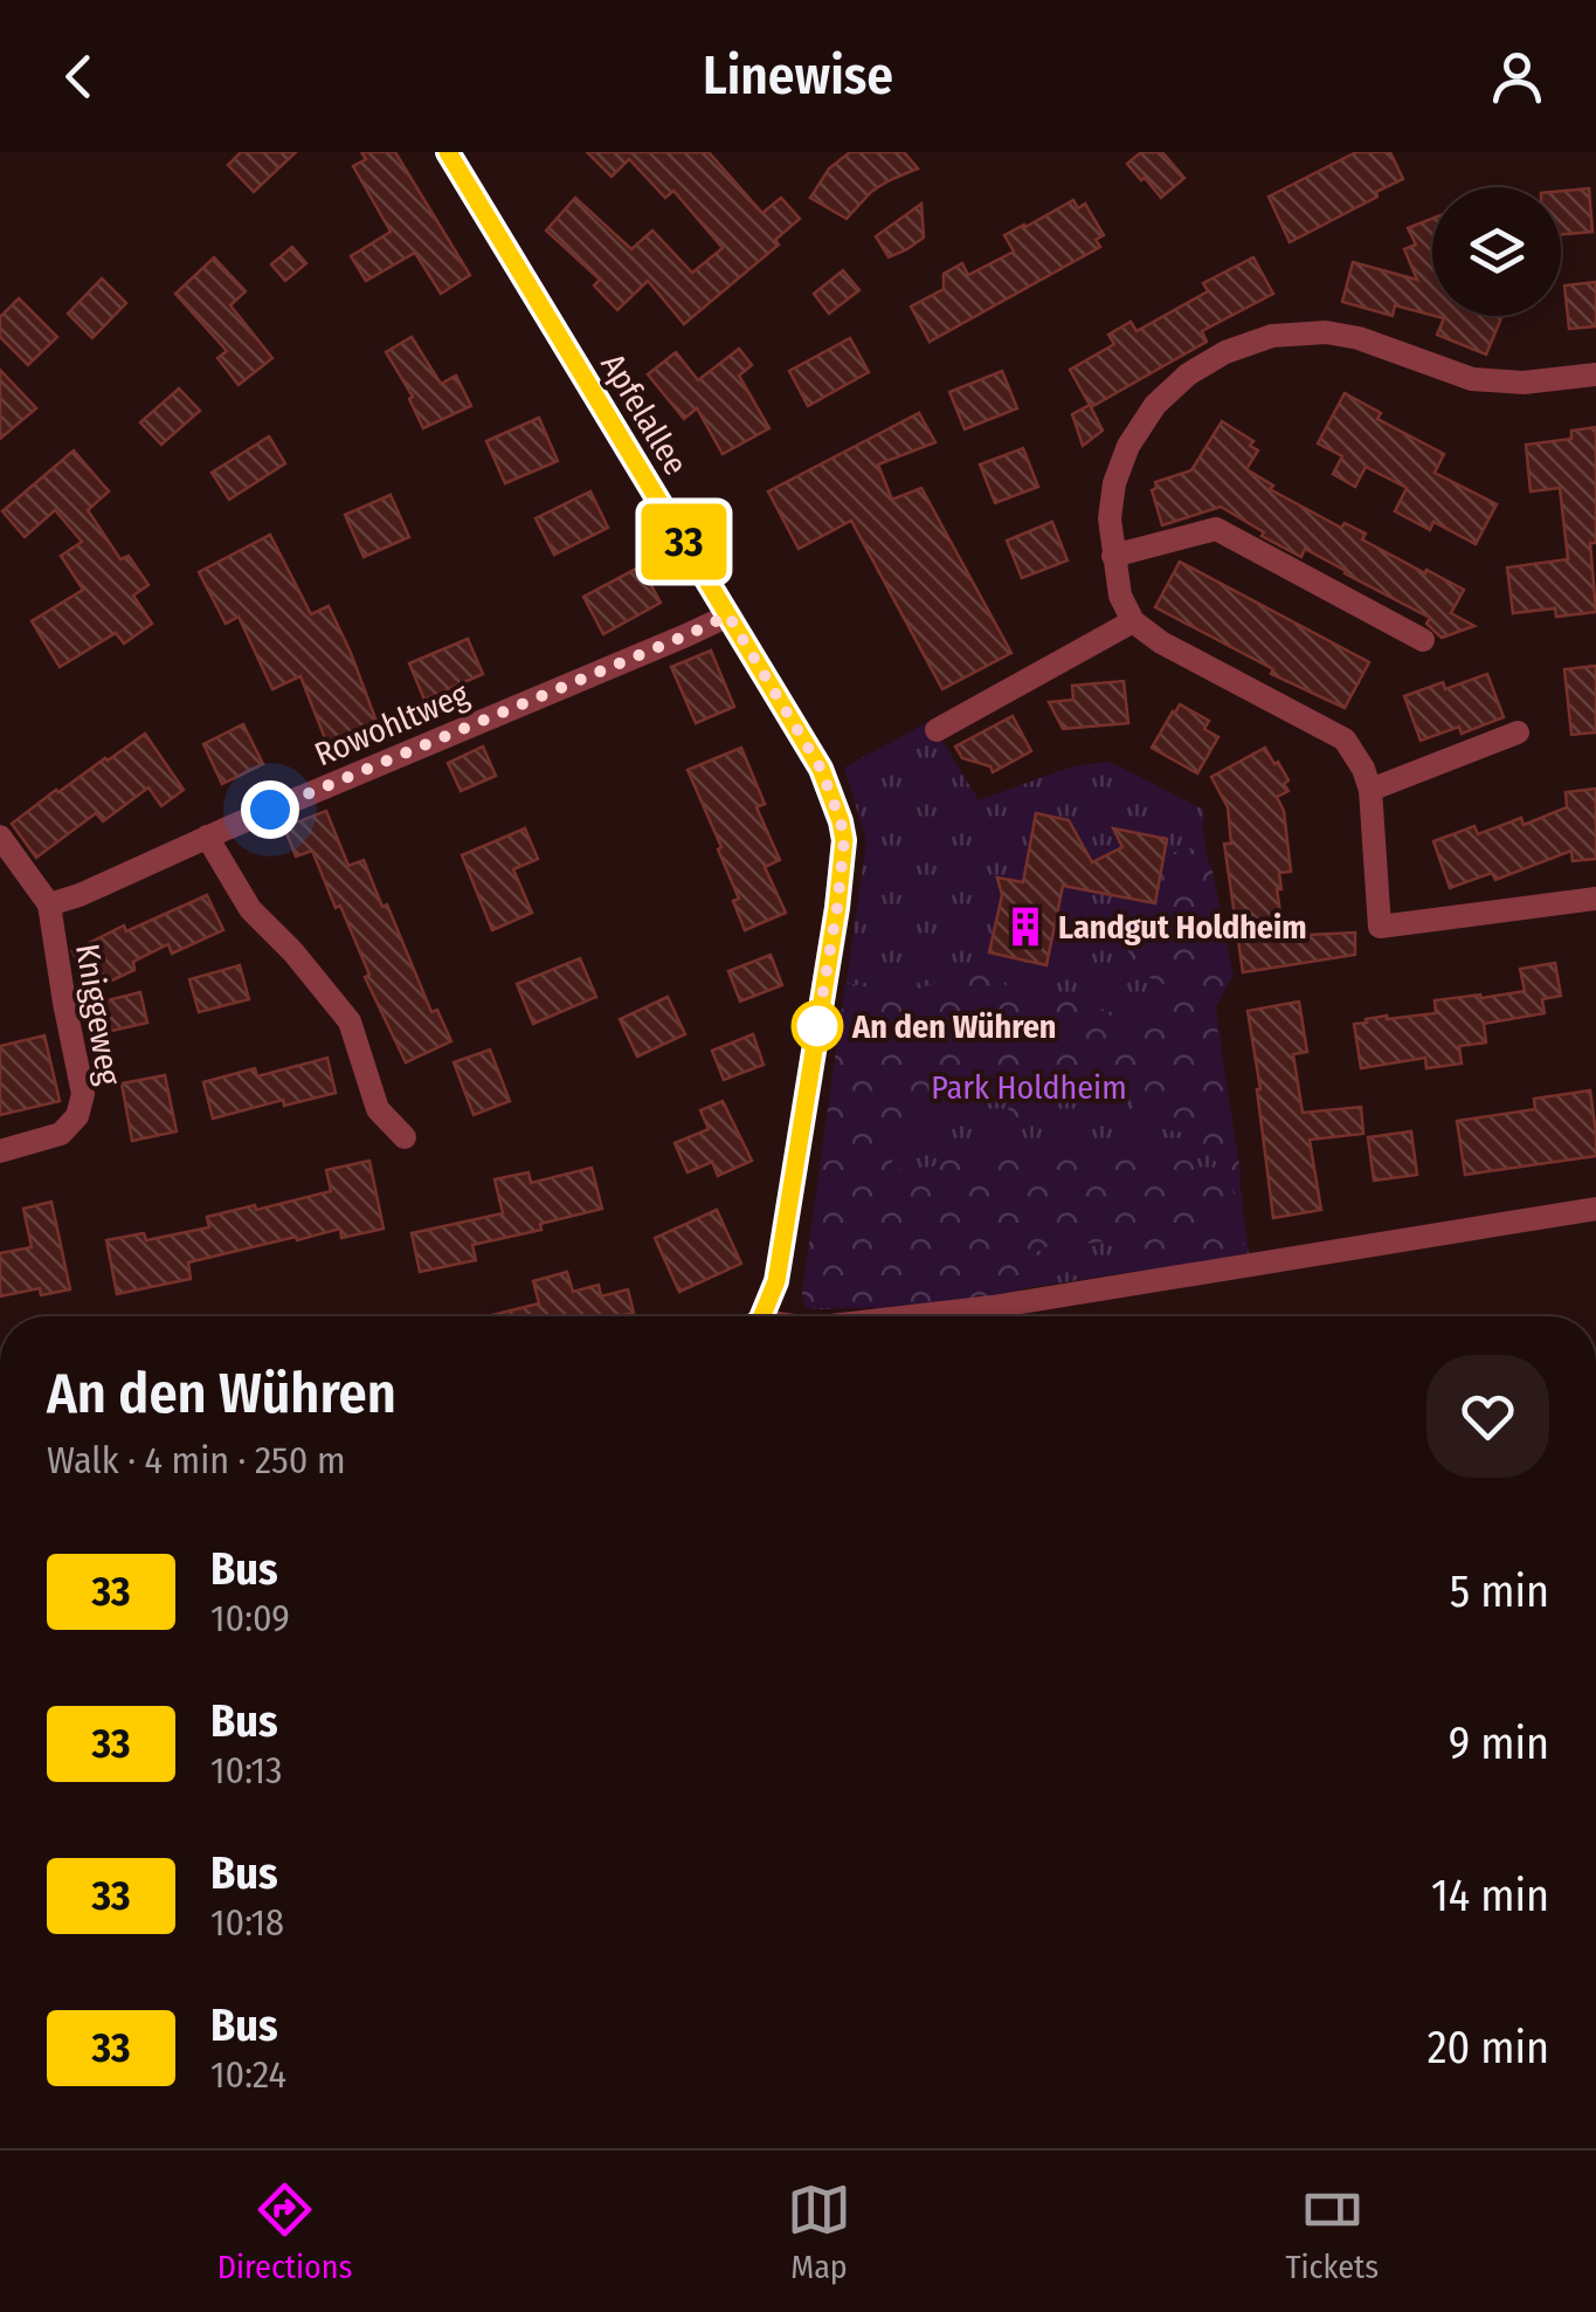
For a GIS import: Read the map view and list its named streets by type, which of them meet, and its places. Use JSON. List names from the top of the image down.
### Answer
{
  "streets": {
    "street": ["Apfelallee", "Rowohltweg", "Kniggeweg"]
  },
  "crossings": [
    ["Apfelallee", "Rowohltweg"],
    ["Rowohltweg", "Kniggeweg"]
  ],
  "parks": ["Park Holdheim"],
  "places": {
    "building": ["Landgut Holdheim"],
    "other": ["An den Wühren"]
  },
  "lines": ["bus line 33"],
  "page": {
    "header": "Linewise",
    "on_map": "33",
    "heading": ["An den Wühren", "Walk · 4 min · 250 m"],
    "list": [
      {
        "mark": "33",
        "name": "Bus",
        "note": "10:09",
        "value": "5 min"
      },
      {
        "mark": "33",
        "name": "Bus",
        "note": "10:13",
        "value": "9 min"
      },
      {
        "mark": "33",
        "name": "Bus",
        "note": "10:18",
        "value": "14 min"
      },
      {
        "mark": "33",
        "name": "Bus",
        "note": "10:24",
        "value": "20 min"
      }
    ],
    "tabs": ["Directions", "Map", "Tickets"]
  }
}
